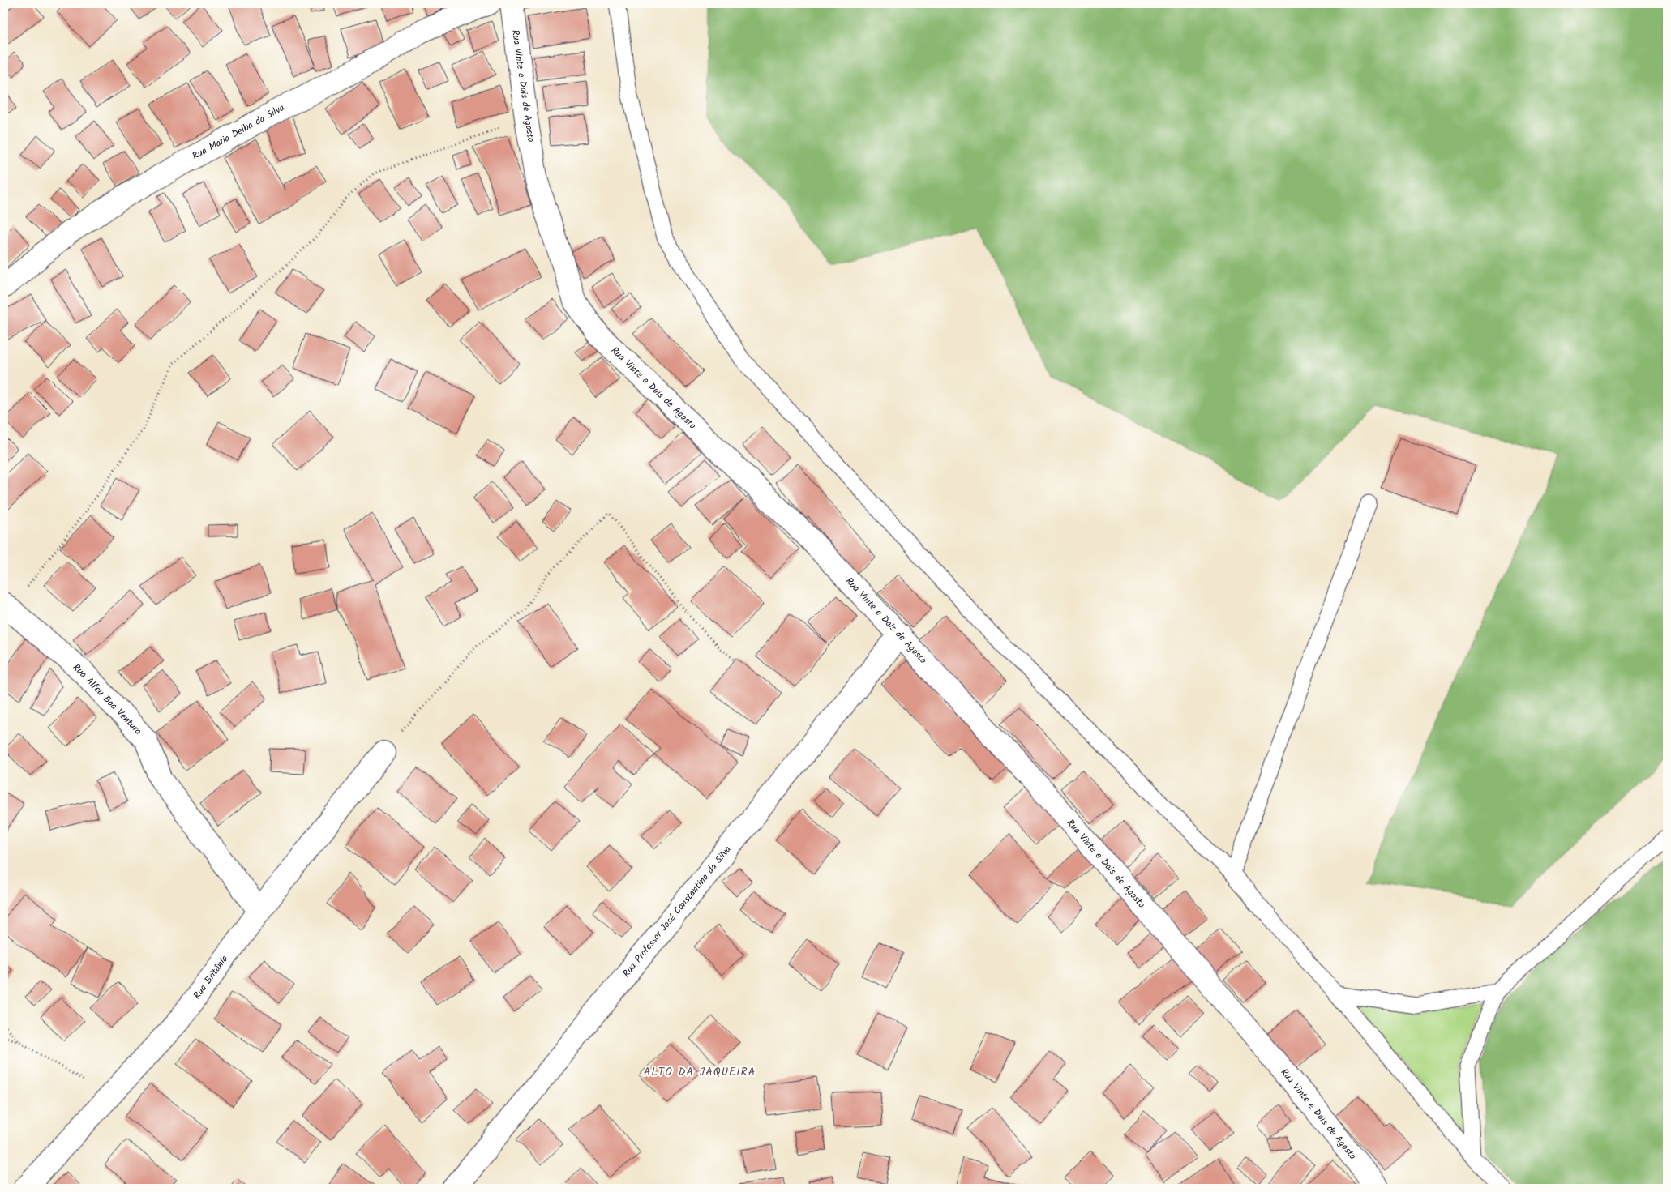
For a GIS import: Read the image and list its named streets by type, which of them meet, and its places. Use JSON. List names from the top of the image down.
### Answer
{
  "streets": {
    "street": [
      "Rua Vinte e Dois de Agosto",
      "Rua Maria Delba da Silva",
      "Rua Alfeu Boa Ventura",
      "Rua Professor José Constantino da Silva",
      "Rua Britânia"
    ]
  },
  "crossings": [
    ["Rua Vinte e Dois de Agosto", "Rua Professor José Constantino da Silva"],
    ["Rua Alfeu Boa Ventura", "Rua Britânia"]
  ],
  "districts": ["ALTO DA JAQUEIRA"]
}
